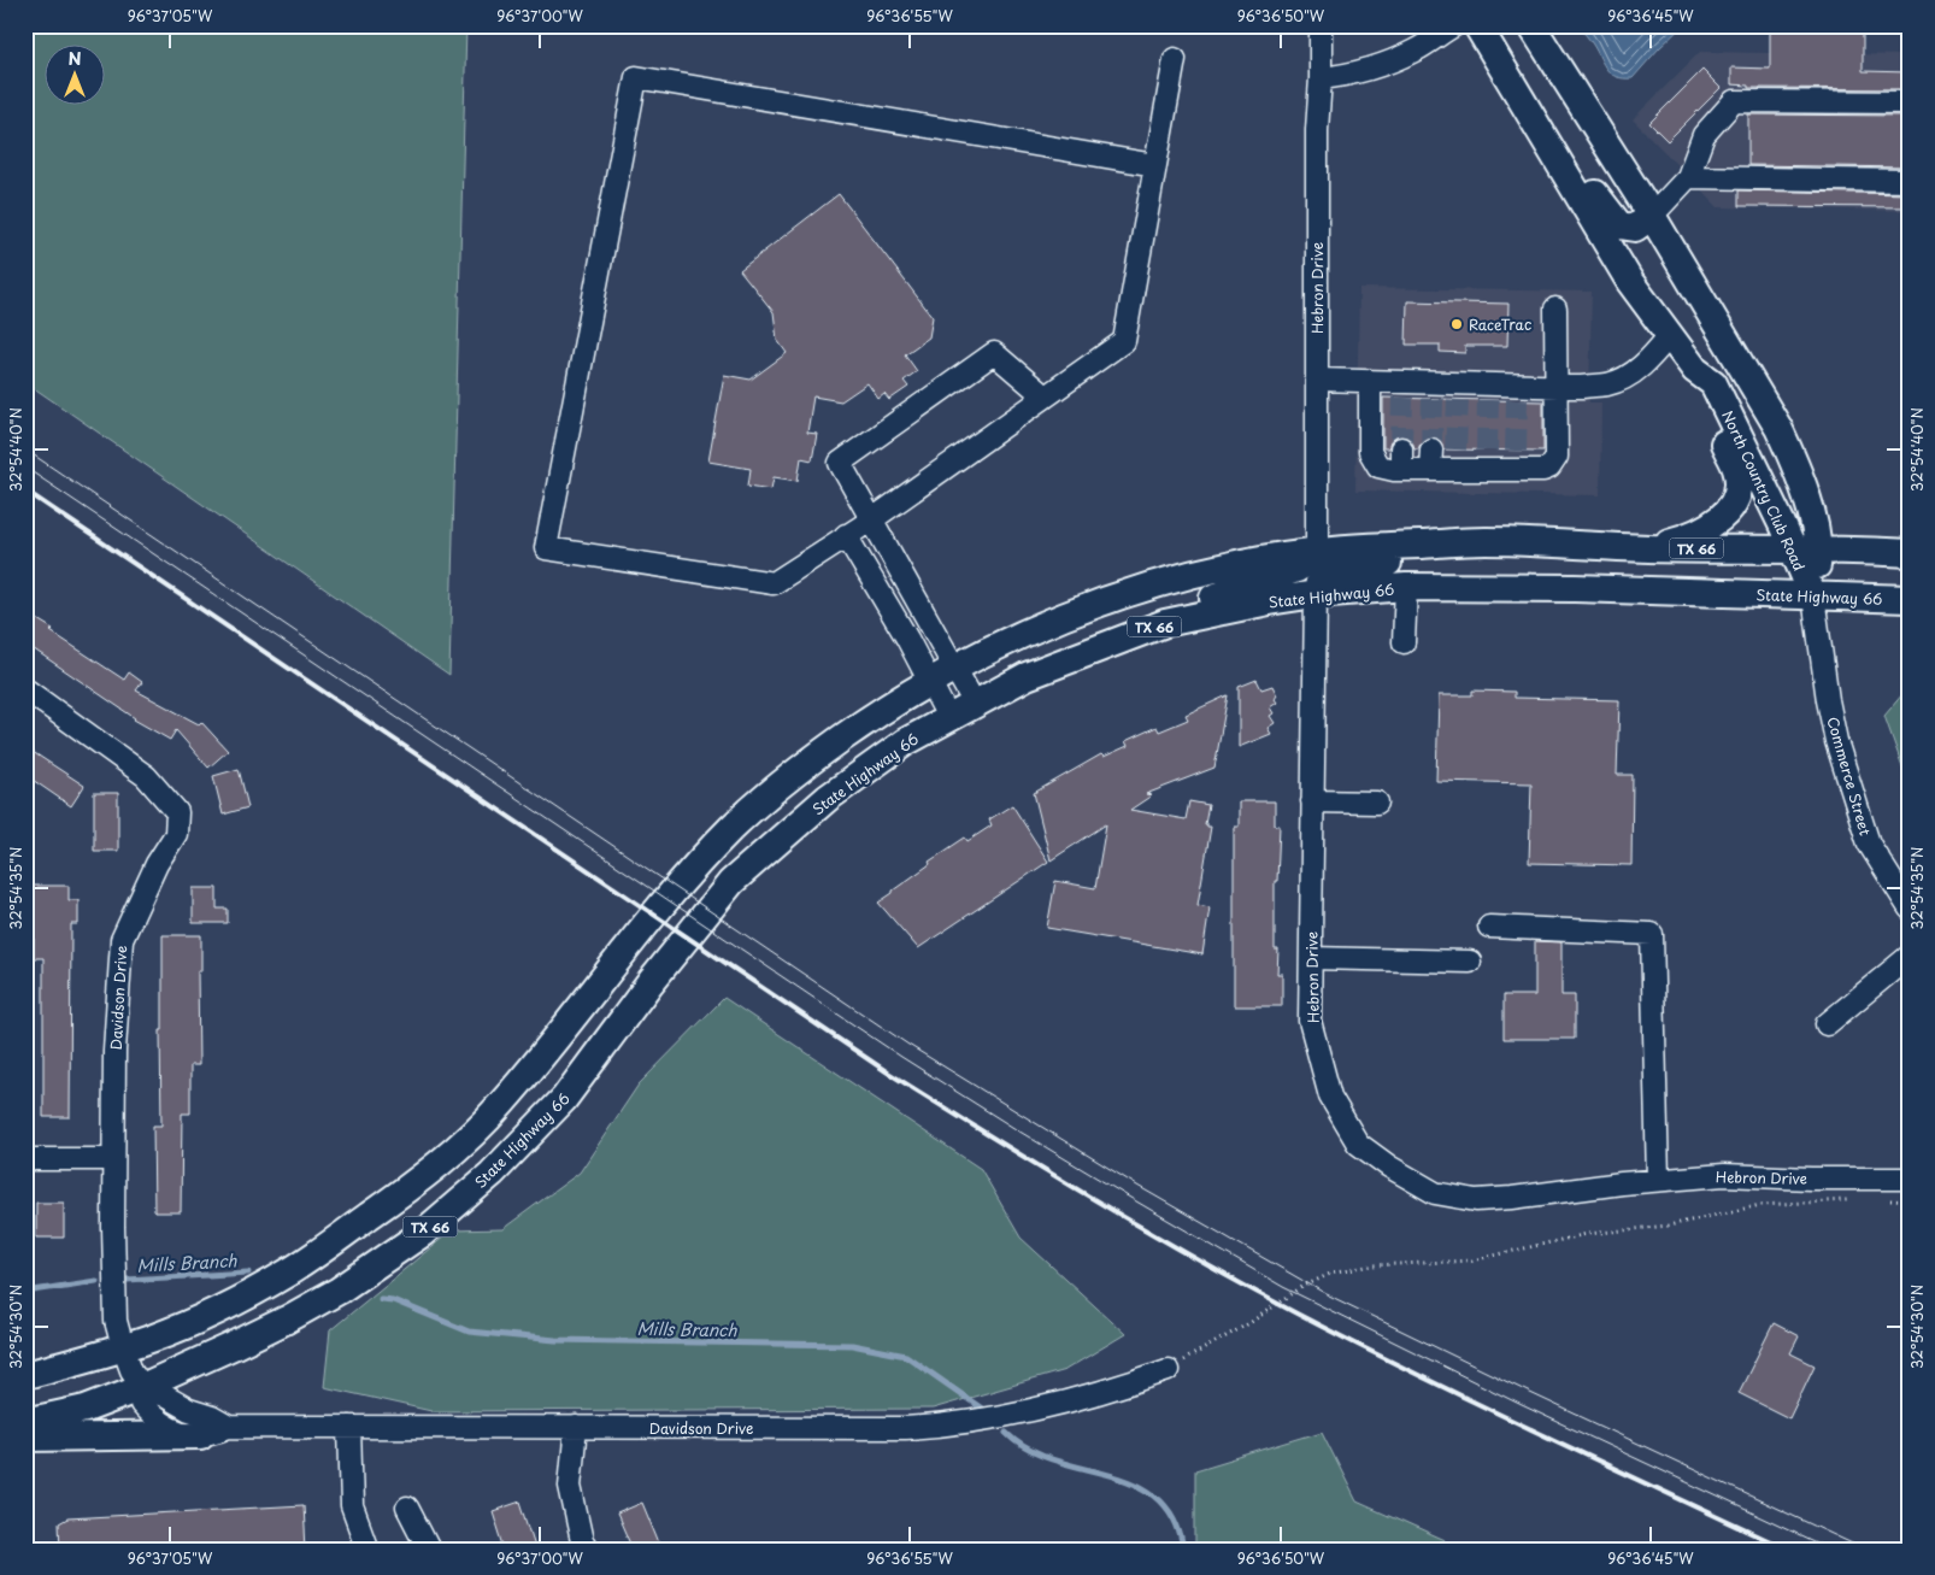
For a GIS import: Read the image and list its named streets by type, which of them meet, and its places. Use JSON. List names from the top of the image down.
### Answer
{
  "streets": {
    "main road": ["North Country Club Road", "TX 66", "State Highway 66"],
    "street": ["Hebron Drive", "Commerce Street", "Davidson Drive"]
  },
  "crossings": [
    ["Hebron Drive", "TX 66"],
    ["Hebron Drive", "State Highway 66"],
    ["North Country Club Road", "TX 66"],
    ["North Country Club Road", "State Highway 66"],
    ["North Country Club Road", "Commerce Street"],
    ["TX 66", "Davidson Drive"],
    ["State Highway 66", "Commerce Street"],
    ["State Highway 66", "Davidson Drive"]
  ],
  "water": ["Mills Branch"],
  "places": ["RaceTrac"],
  "north": "top",
  "coordinates": [
    "96°37'05\"W",
    "96°37'00\"W",
    "96°36'55\"W",
    "96°36'50\"W",
    "96°36'45\"W",
    "32°54'40\"N",
    "32°54'35\"N",
    "32°54'30\"N"
  ]
}
